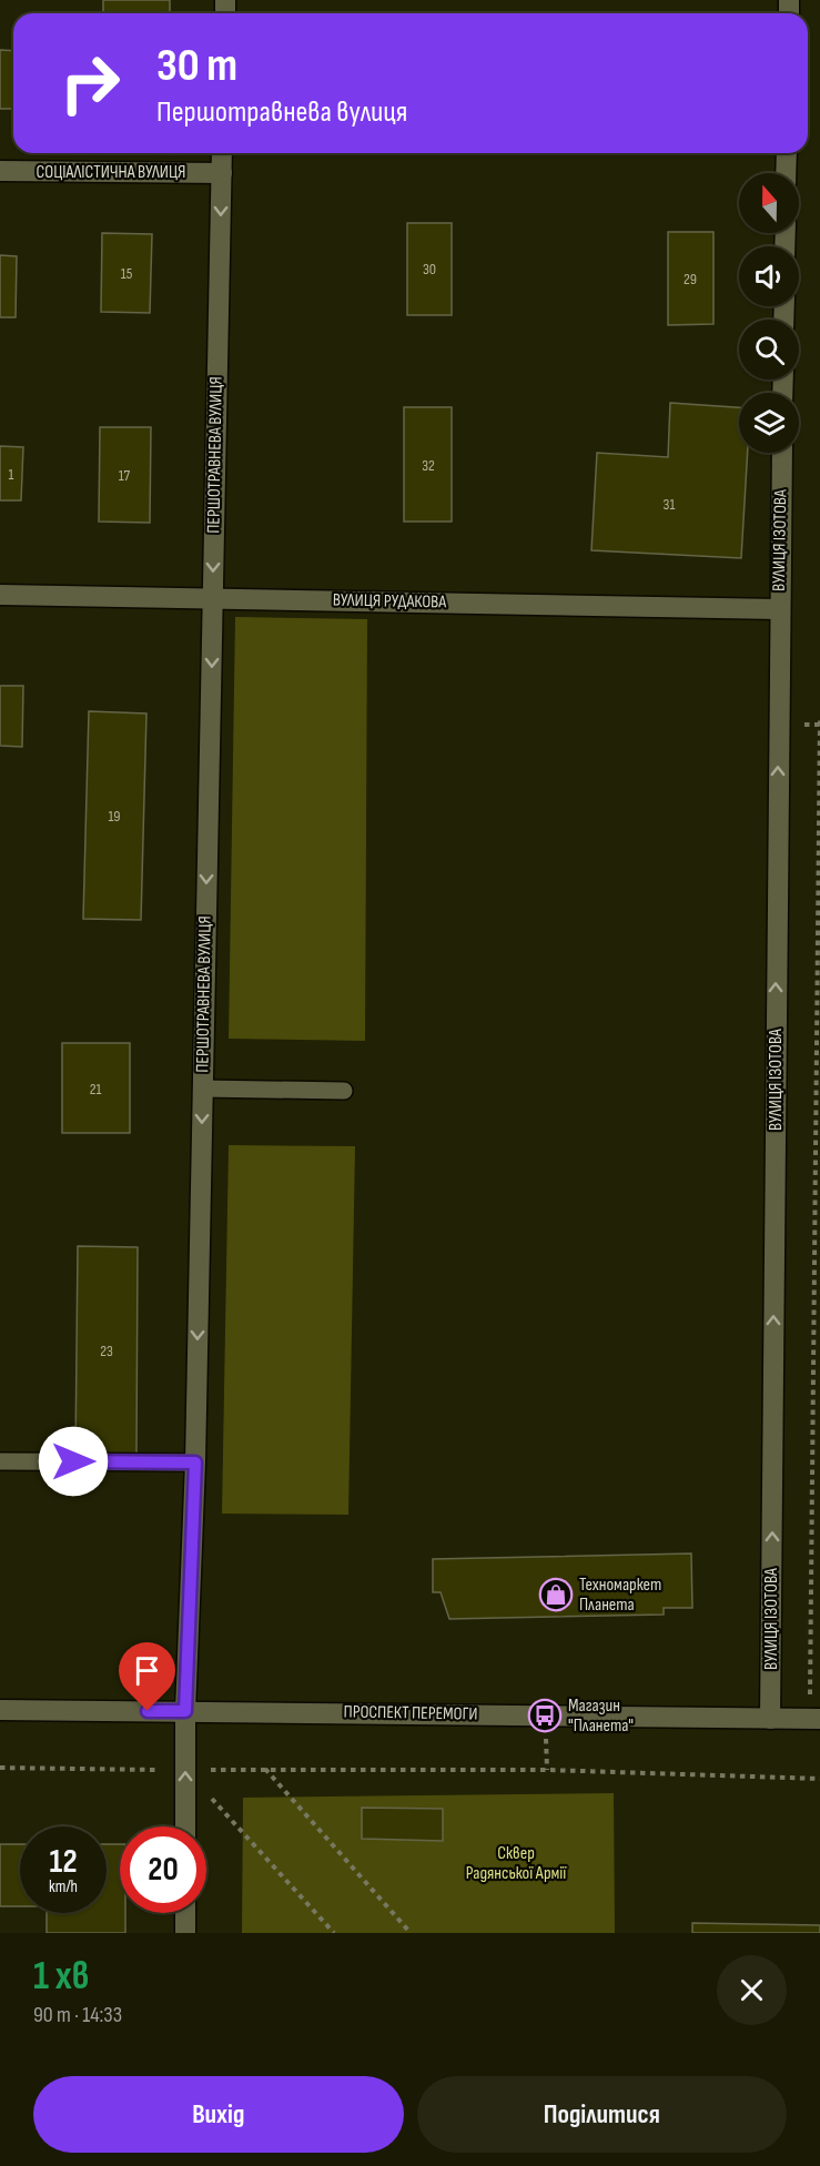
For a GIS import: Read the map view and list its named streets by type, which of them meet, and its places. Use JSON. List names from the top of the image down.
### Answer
{
  "streets": {
    "street": [
      "СОЦІАЛІСТИЧНА ВУЛИЦЯ",
      "ПЕРШОТРАВНЕВА ВУЛИЦЯ",
      "ВУЛИЦЯ ІЗОТОВА",
      "ВУЛИЦЯ РУДАКОВА",
      "ПРОСПЕКТ ПЕРЕМОГИ"
    ]
  },
  "crossings": [
    ["СОЦІАЛІСТИЧНА ВУЛИЦЯ", "ПЕРШОТРАВНЕВА ВУЛИЦЯ"],
    ["ПЕРШОТРАВНЕВА ВУЛИЦЯ", "ВУЛИЦЯ РУДАКОВА"],
    ["ПЕРШОТРАВНЕВА ВУЛИЦЯ", "ПРОСПЕКТ ПЕРЕМОГИ"],
    ["ВУЛИЦЯ ІЗОТОВА", "ВУЛИЦЯ РУДАКОВА"],
    ["ВУЛИЦЯ ІЗОТОВА", "ПРОСПЕКТ ПЕРЕМОГИ"]
  ],
  "one_way": ["ПЕРШОТРАВНЕВА ВУЛИЦЯ", "ВУЛИЦЯ ІЗОТОВА"],
  "parks": ["Сквер Радянської Армії"],
  "places": {
    "shop": ["Техномаркет Планета"],
    "bus stop": ["Магазин \"Планета\""]
  },
  "house_numbers": [
    "30",
    "15",
    "29",
    "32",
    "1",
    "17",
    "31",
    "19",
    "21",
    "23"
  ],
  "north": "top",
  "page": {
    "turn": ["30 m", "Першотравнева вулиця"],
    "speed": "12 km/h",
    "limit": "20",
    "heading": ["1 хв", "90 m · 14:33"],
    "buttons": ["Вихід", "Поділитися"]
  }
}
